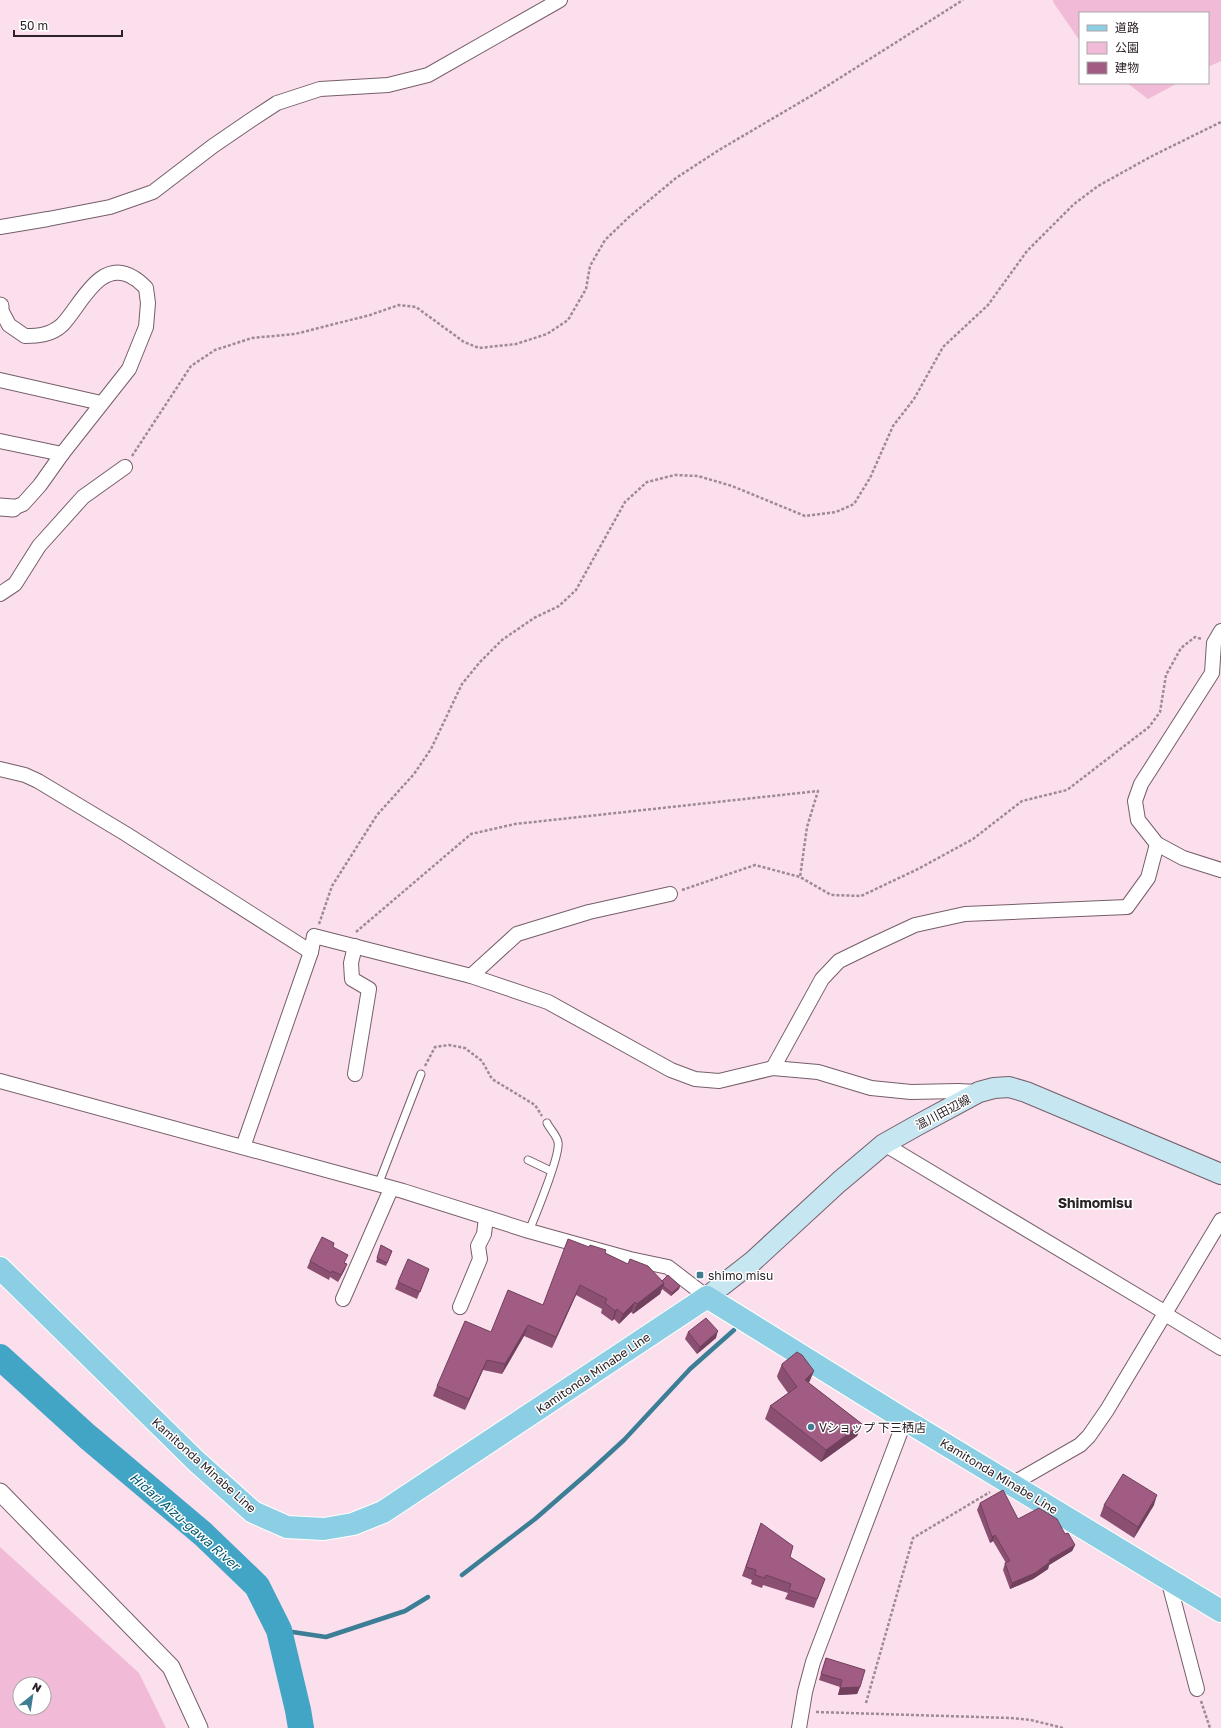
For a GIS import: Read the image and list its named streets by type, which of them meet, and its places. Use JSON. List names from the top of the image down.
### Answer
{
  "streets": {
    "main road": ["温川田辺線", "Kamitonda Minabe Line"]
  },
  "crossings": [
    ["温川田辺線", "Kamitonda Minabe Line"]
  ],
  "districts": ["Shimomisu"],
  "water": ["Hidari Aizu-gawa River"],
  "places": {
    "transit": ["shimo misu"],
    "other": ["Vショップ 下三栖店"]
  },
  "legend": ["道路", "公園", "建物"],
  "scale_bar": "50 m",
  "north": "top right"
}
